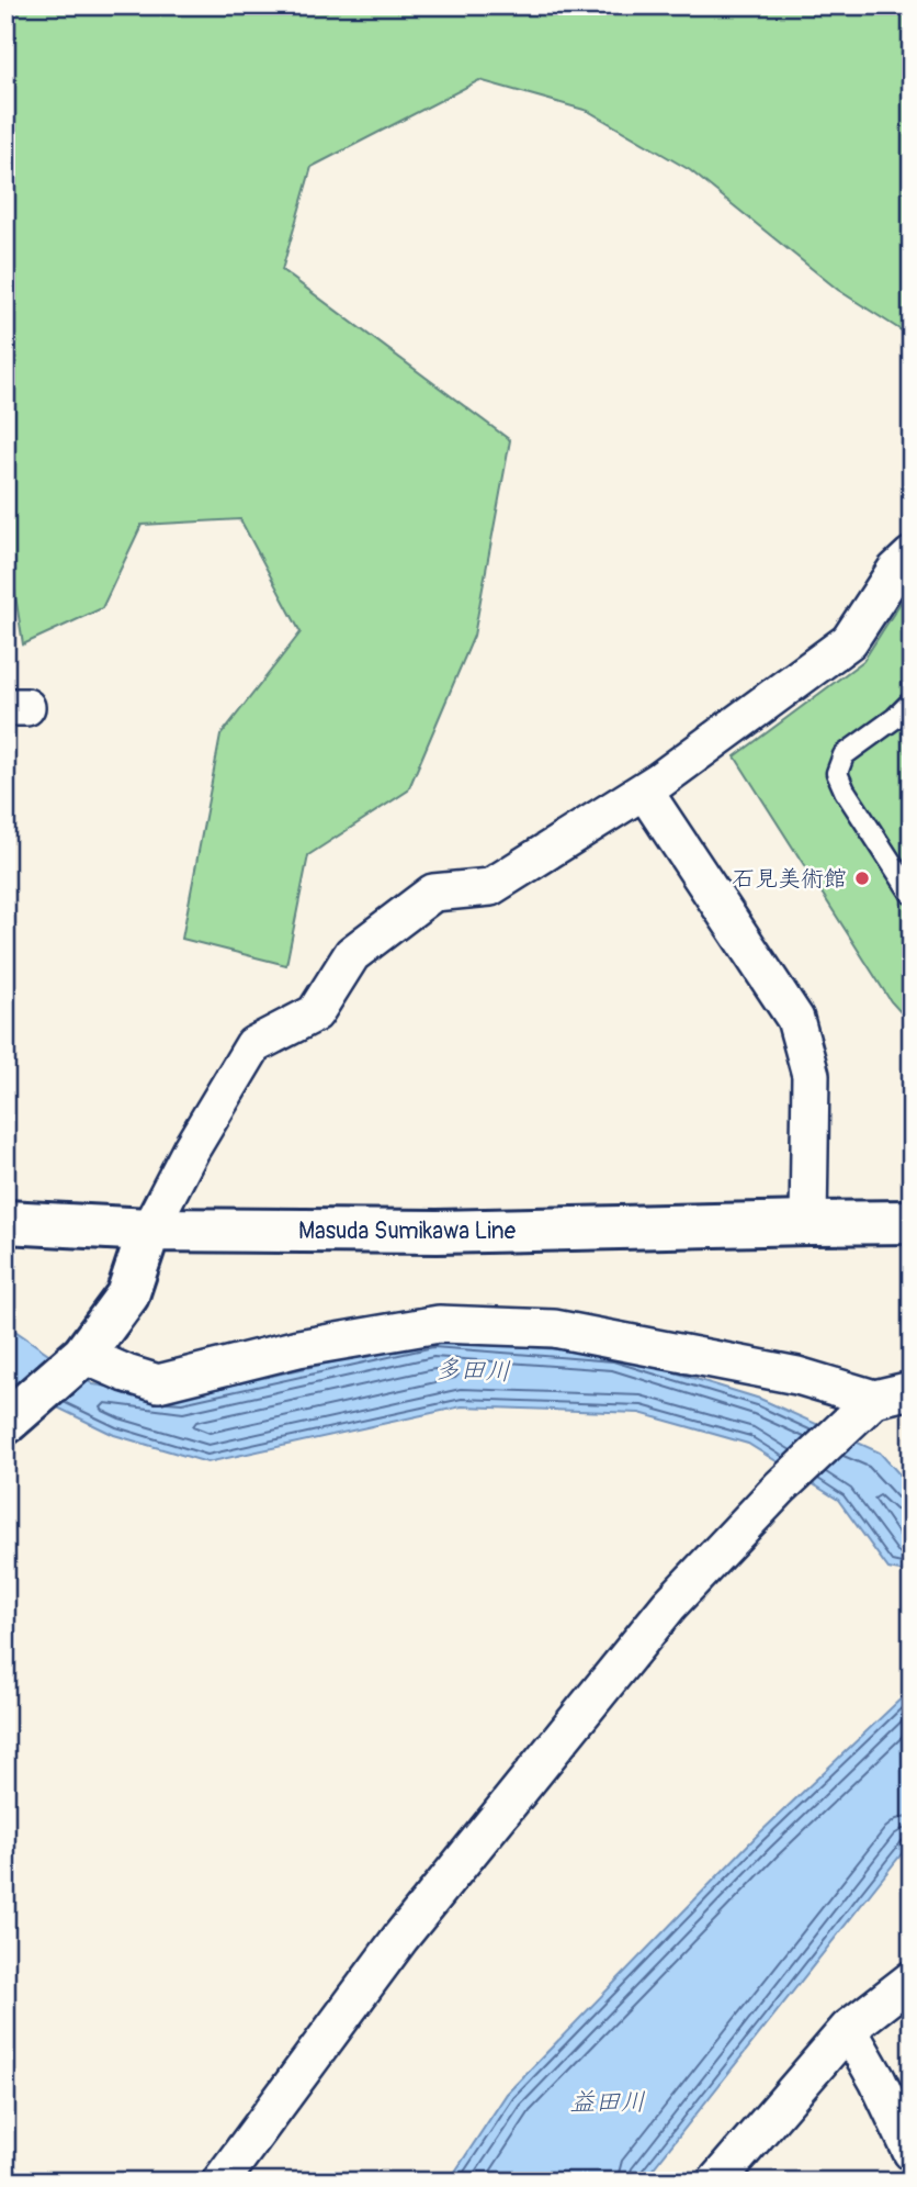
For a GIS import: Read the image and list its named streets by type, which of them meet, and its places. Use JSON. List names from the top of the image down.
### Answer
{
  "streets": {
    "main road": ["Masuda Sumikawa Line"]
  },
  "water": ["多田川", "益田川"],
  "places": ["石見美術館"]
}
